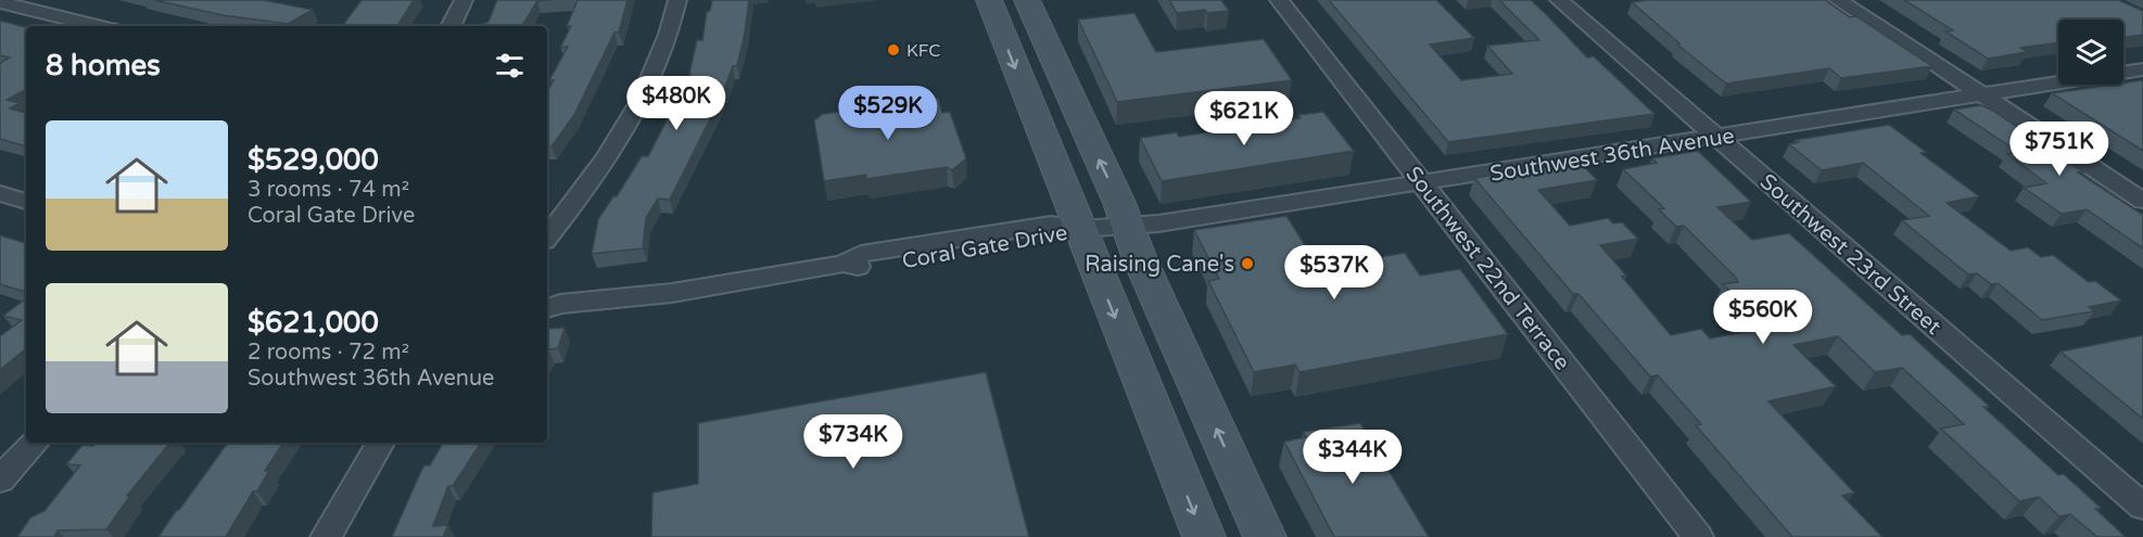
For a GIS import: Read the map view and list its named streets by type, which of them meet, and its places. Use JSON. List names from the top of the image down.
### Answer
{
  "streets": {
    "street": [
      "Southwest 36th Avenue",
      "Coral Gate Drive",
      "Southwest 23rd Street",
      "Southwest 22nd Terrace"
    ]
  },
  "crossings": [
    ["Southwest 36th Avenue", "Coral Gate Drive"],
    ["Southwest 36th Avenue", "Southwest 23rd Street"],
    ["Southwest 36th Avenue", "Southwest 22nd Terrace"]
  ],
  "places": ["KFC", "Raising Cane's"],
  "page": {
    "heading": "8 homes",
    "price": [
      "$480K",
      "$529K",
      "$621K",
      "$751K",
      "$537K",
      "$560K",
      "$734K",
      "$344K"
    ],
    "list": [
      {
        "name": "$529,000",
        "note": "3 rooms · 74 m² · Coral Gate Drive"
      },
      {
        "name": "$621,000",
        "note": "2 rooms · 72 m² · Southwest 36th Avenue"
      }
    ]
  }
}
